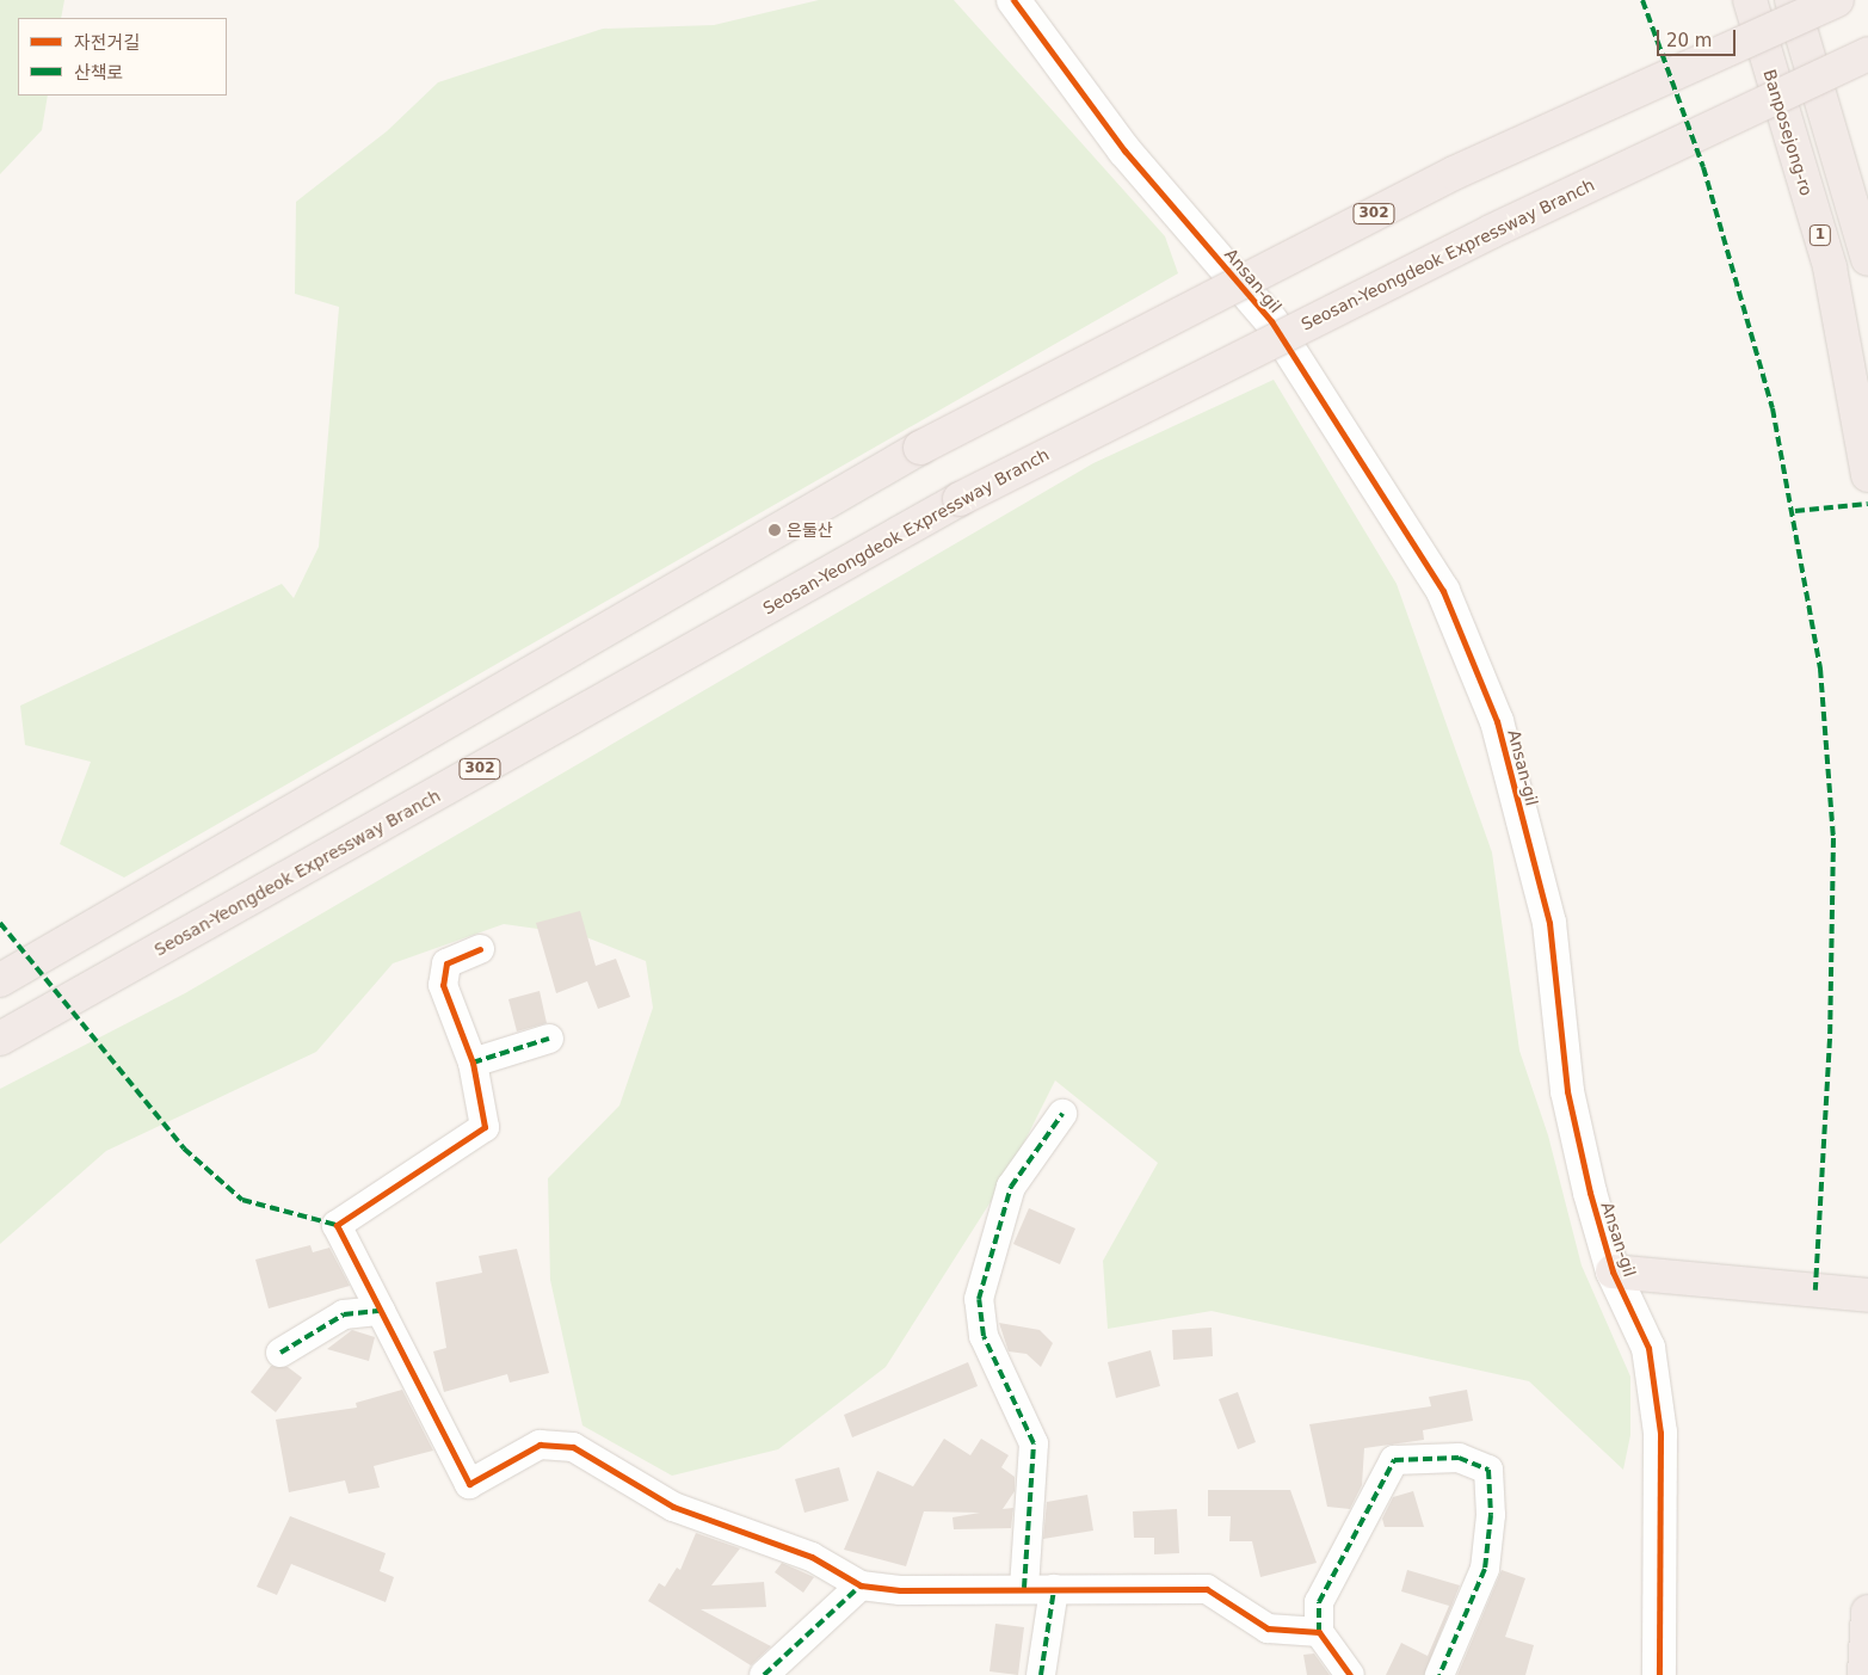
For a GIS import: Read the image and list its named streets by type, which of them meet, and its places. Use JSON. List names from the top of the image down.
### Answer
{
  "streets": {
    "highway": [
      "Banposejong-ro",
      "302",
      "1",
      "Seosan-Yeongdeok Expressway Branch"
    ],
    "street": ["Ansan-gil"]
  },
  "places": ["은둘산"],
  "legend": ["자전거길", "산책로"],
  "scale_bar": "20 m"
}
